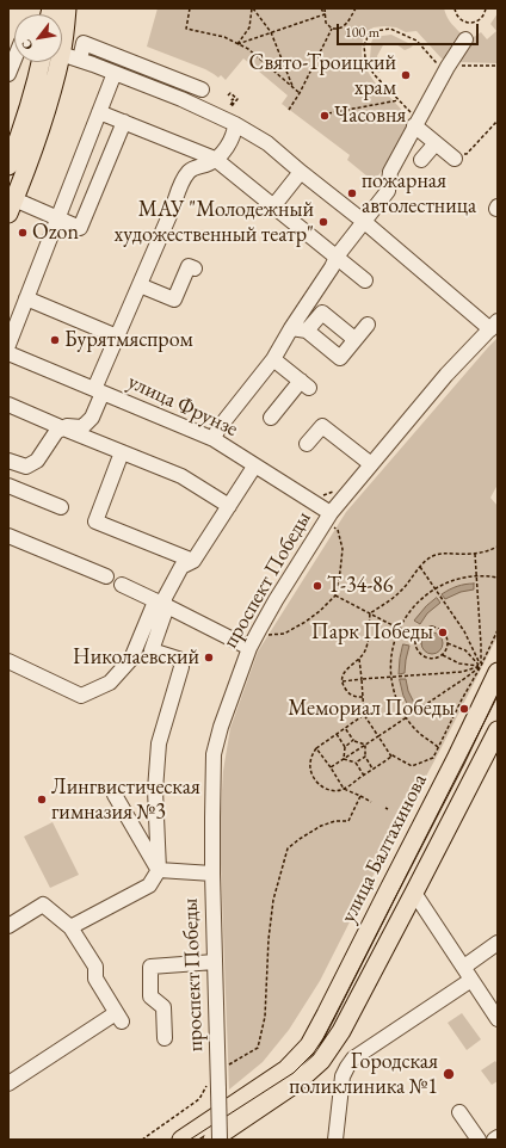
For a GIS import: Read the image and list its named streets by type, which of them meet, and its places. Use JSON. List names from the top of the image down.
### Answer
{
  "streets": {
    "main road": ["улица Балтахинова"],
    "street": ["улица Фрунзе", "проспект Победы"]
  },
  "crossings": [
    ["улица Фрунзе", "проспект Победы"]
  ],
  "places": [
    "Свято-Троицкий храм",
    "Часовня",
    "пожарная автолестница",
    "МАУ \"Молодежный художественный театр\"",
    "Ozon",
    "Бурятмяспром",
    "T-34-86",
    "Парк Победы",
    "Николаевский",
    "Мемориал Победы",
    "Лингвистическая гимназия №3",
    "Городская поликлиника №1"
  ],
  "scale_bar": "100 m",
  "north": "bottom left"
}
